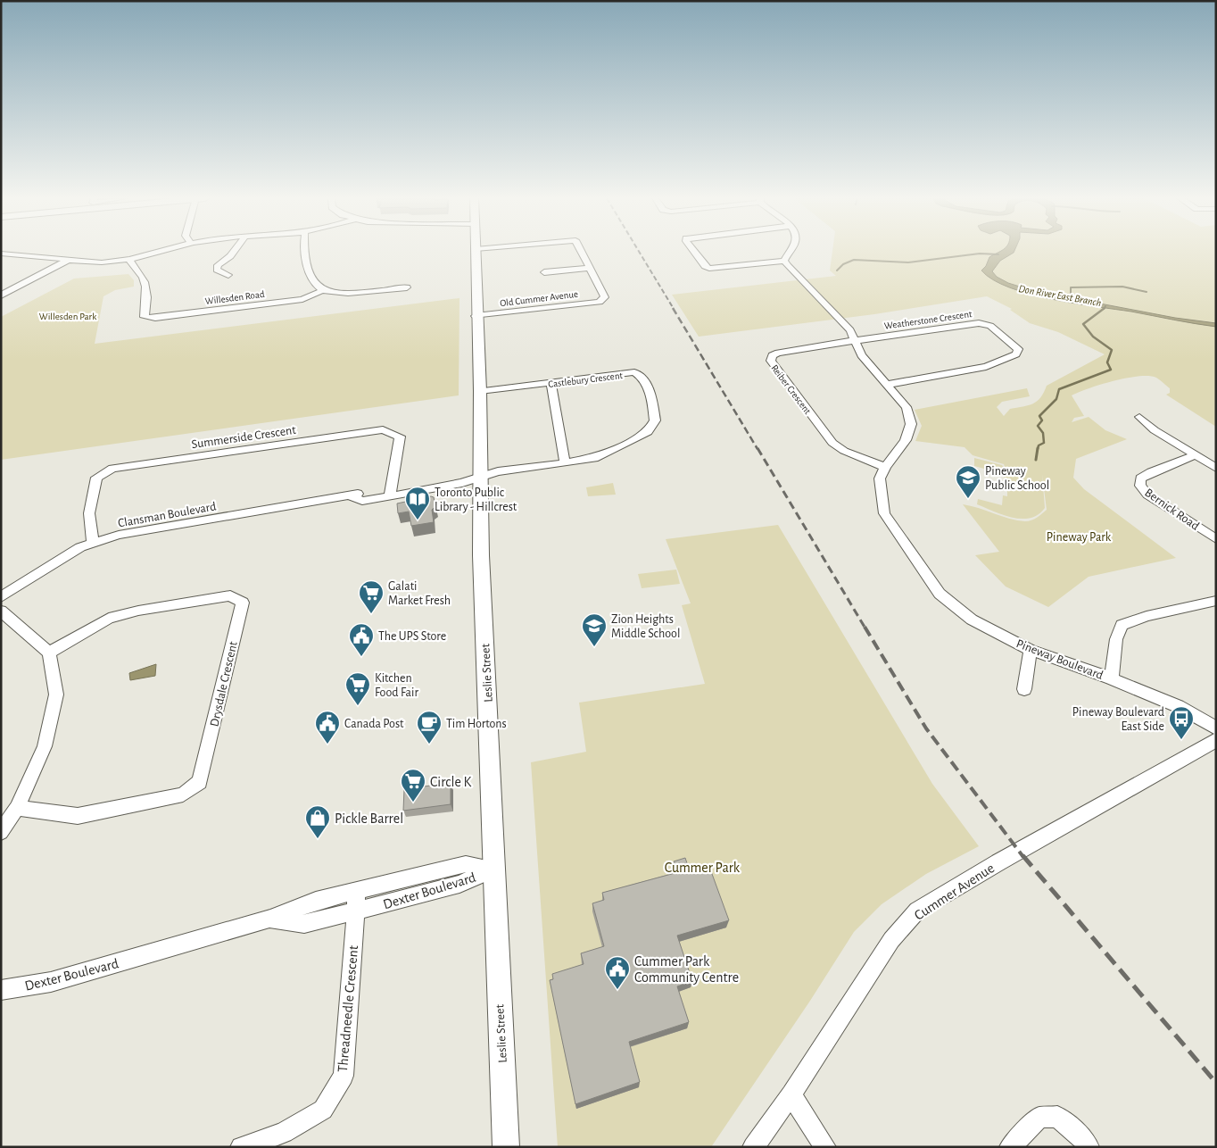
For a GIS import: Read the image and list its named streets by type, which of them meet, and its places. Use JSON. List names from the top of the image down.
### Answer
{
  "streets": {
    "main road": ["Leslie Street"],
    "street": [
      "Willesden Road",
      "Old Cummer Avenue",
      "Weatherstone Crescent",
      "Castlebury Crescent",
      "Reiber Crescent",
      "Summerside Crescent",
      "Bernick Road",
      "Clansman Boulevard",
      "Pineway Boulevard",
      "Drysdale Crescent",
      "Dexter Boulevard",
      "Cummer Avenue",
      "Threadneedle Crescent"
    ]
  },
  "crossings": [
    ["Old Cummer Avenue", "Leslie Street"],
    ["Weatherstone Crescent", "Reiber Crescent"],
    ["Weatherstone Crescent", "Pineway Boulevard"],
    ["Castlebury Crescent", "Clansman Boulevard"],
    ["Castlebury Crescent", "Leslie Street"],
    ["Reiber Crescent", "Pineway Boulevard"],
    ["Summerside Crescent", "Clansman Boulevard"],
    ["Clansman Boulevard", "Leslie Street"],
    ["Leslie Street", "Dexter Boulevard"],
    ["Dexter Boulevard", "Threadneedle Crescent"]
  ],
  "water": ["Don River East Branch"],
  "parks": ["Willesden Park", "Pineway Park", "Cummer Park"],
  "places": {
    "school or university": ["Pineway Public School", "Zion Heights Middle School"],
    "library": ["Toronto Public Library - Hillcrest"],
    "supermarket": ["Galati Market Fresh", "Kitchen Food Fair", "Circle K"],
    "public building": ["The UPS Store", "Canada Post", "Cummer Park Community Centre"],
    "bus stop": ["Pineway Boulevard East Side"],
    "cafe": ["Tim Hortons"],
    "shop": ["Pickle Barrel"]
  }
}
